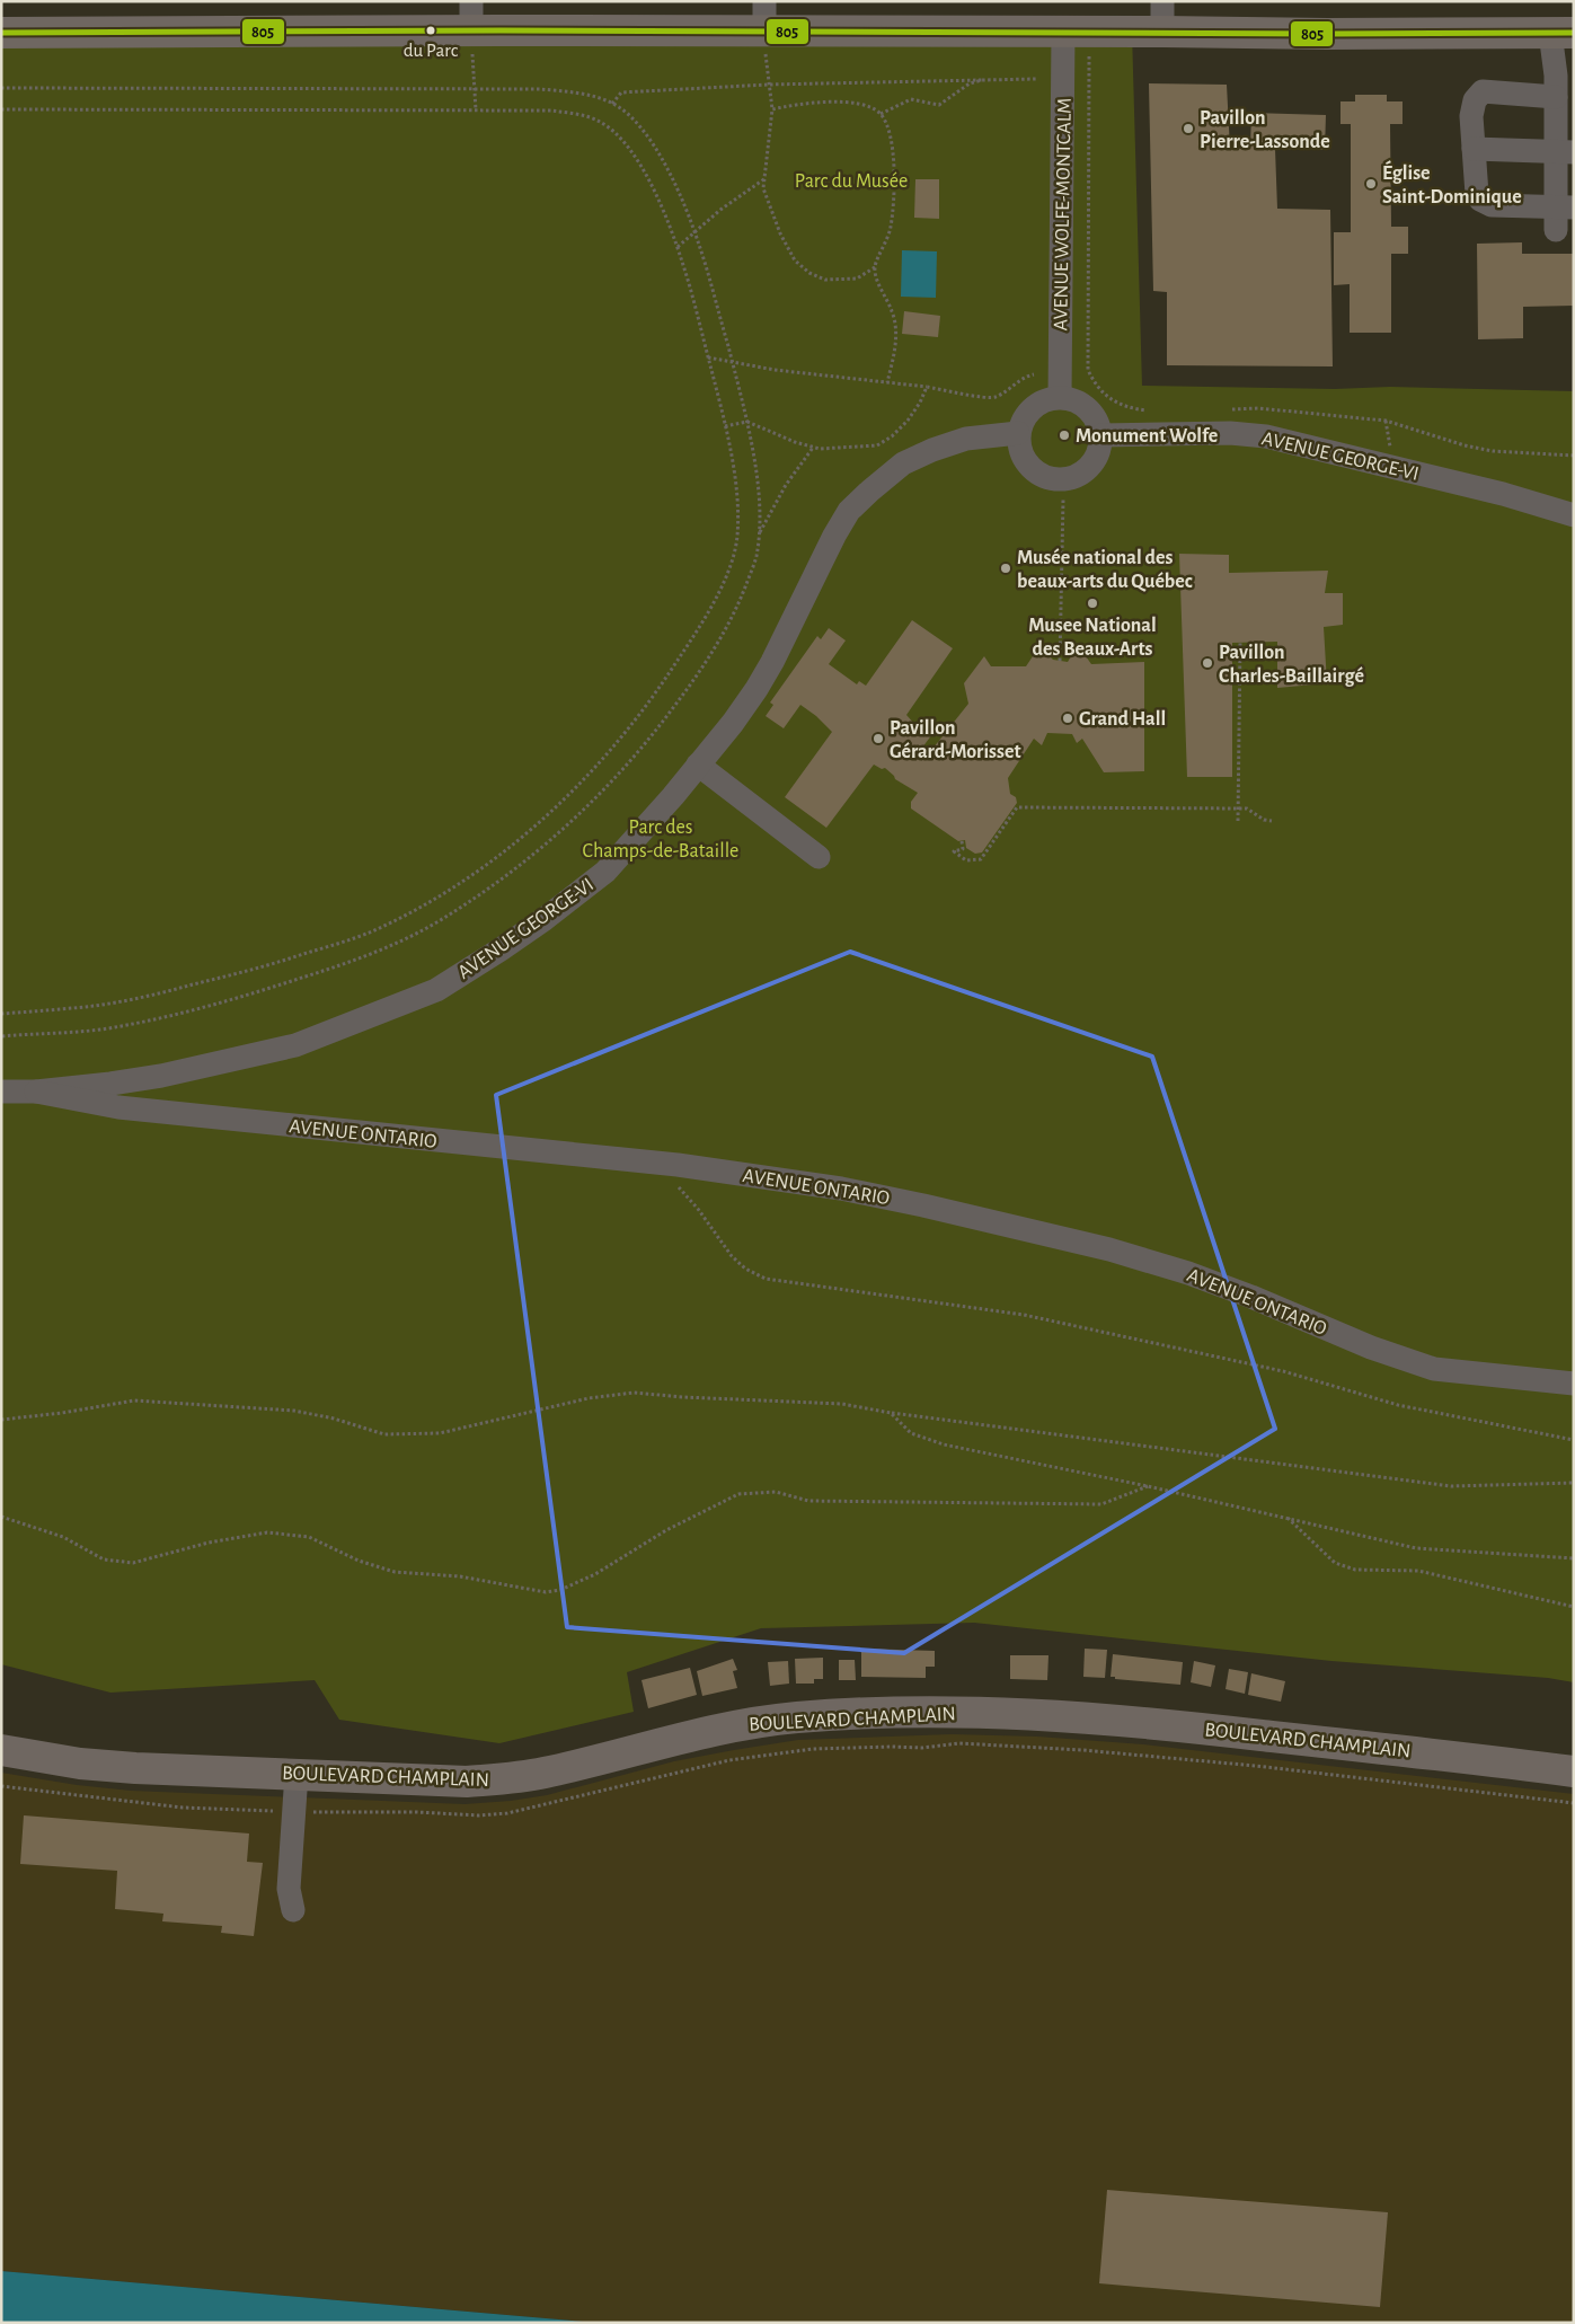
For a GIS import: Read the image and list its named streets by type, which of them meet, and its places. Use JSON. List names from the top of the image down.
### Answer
{
  "streets": {
    "main road": ["BOULEVARD CHAMPLAIN"],
    "street": ["AVENUE WOLFE-MONTCALM", "AVENUE GEORGE-VI", "AVENUE ONTARIO"]
  },
  "crossings": [
    ["AVENUE WOLFE-MONTCALM", "AVENUE GEORGE-VI"],
    ["AVENUE GEORGE-VI", "AVENUE ONTARIO"]
  ],
  "parks": ["Parc du Musée", "Parc des Champs-de-Bataille"],
  "places": [
    "du Parc",
    "Pavillon Pierre-Lassonde",
    "Église Saint-Dominique",
    "Monument Wolfe",
    "Musée national des beaux-arts du Québec",
    "Musee National des Beaux-Arts",
    "Pavillon Charles-Baillairgé",
    "Grand Hall",
    "Pavillon Gérard-Morisset"
  ],
  "lines": ["transit line 805"]
}
